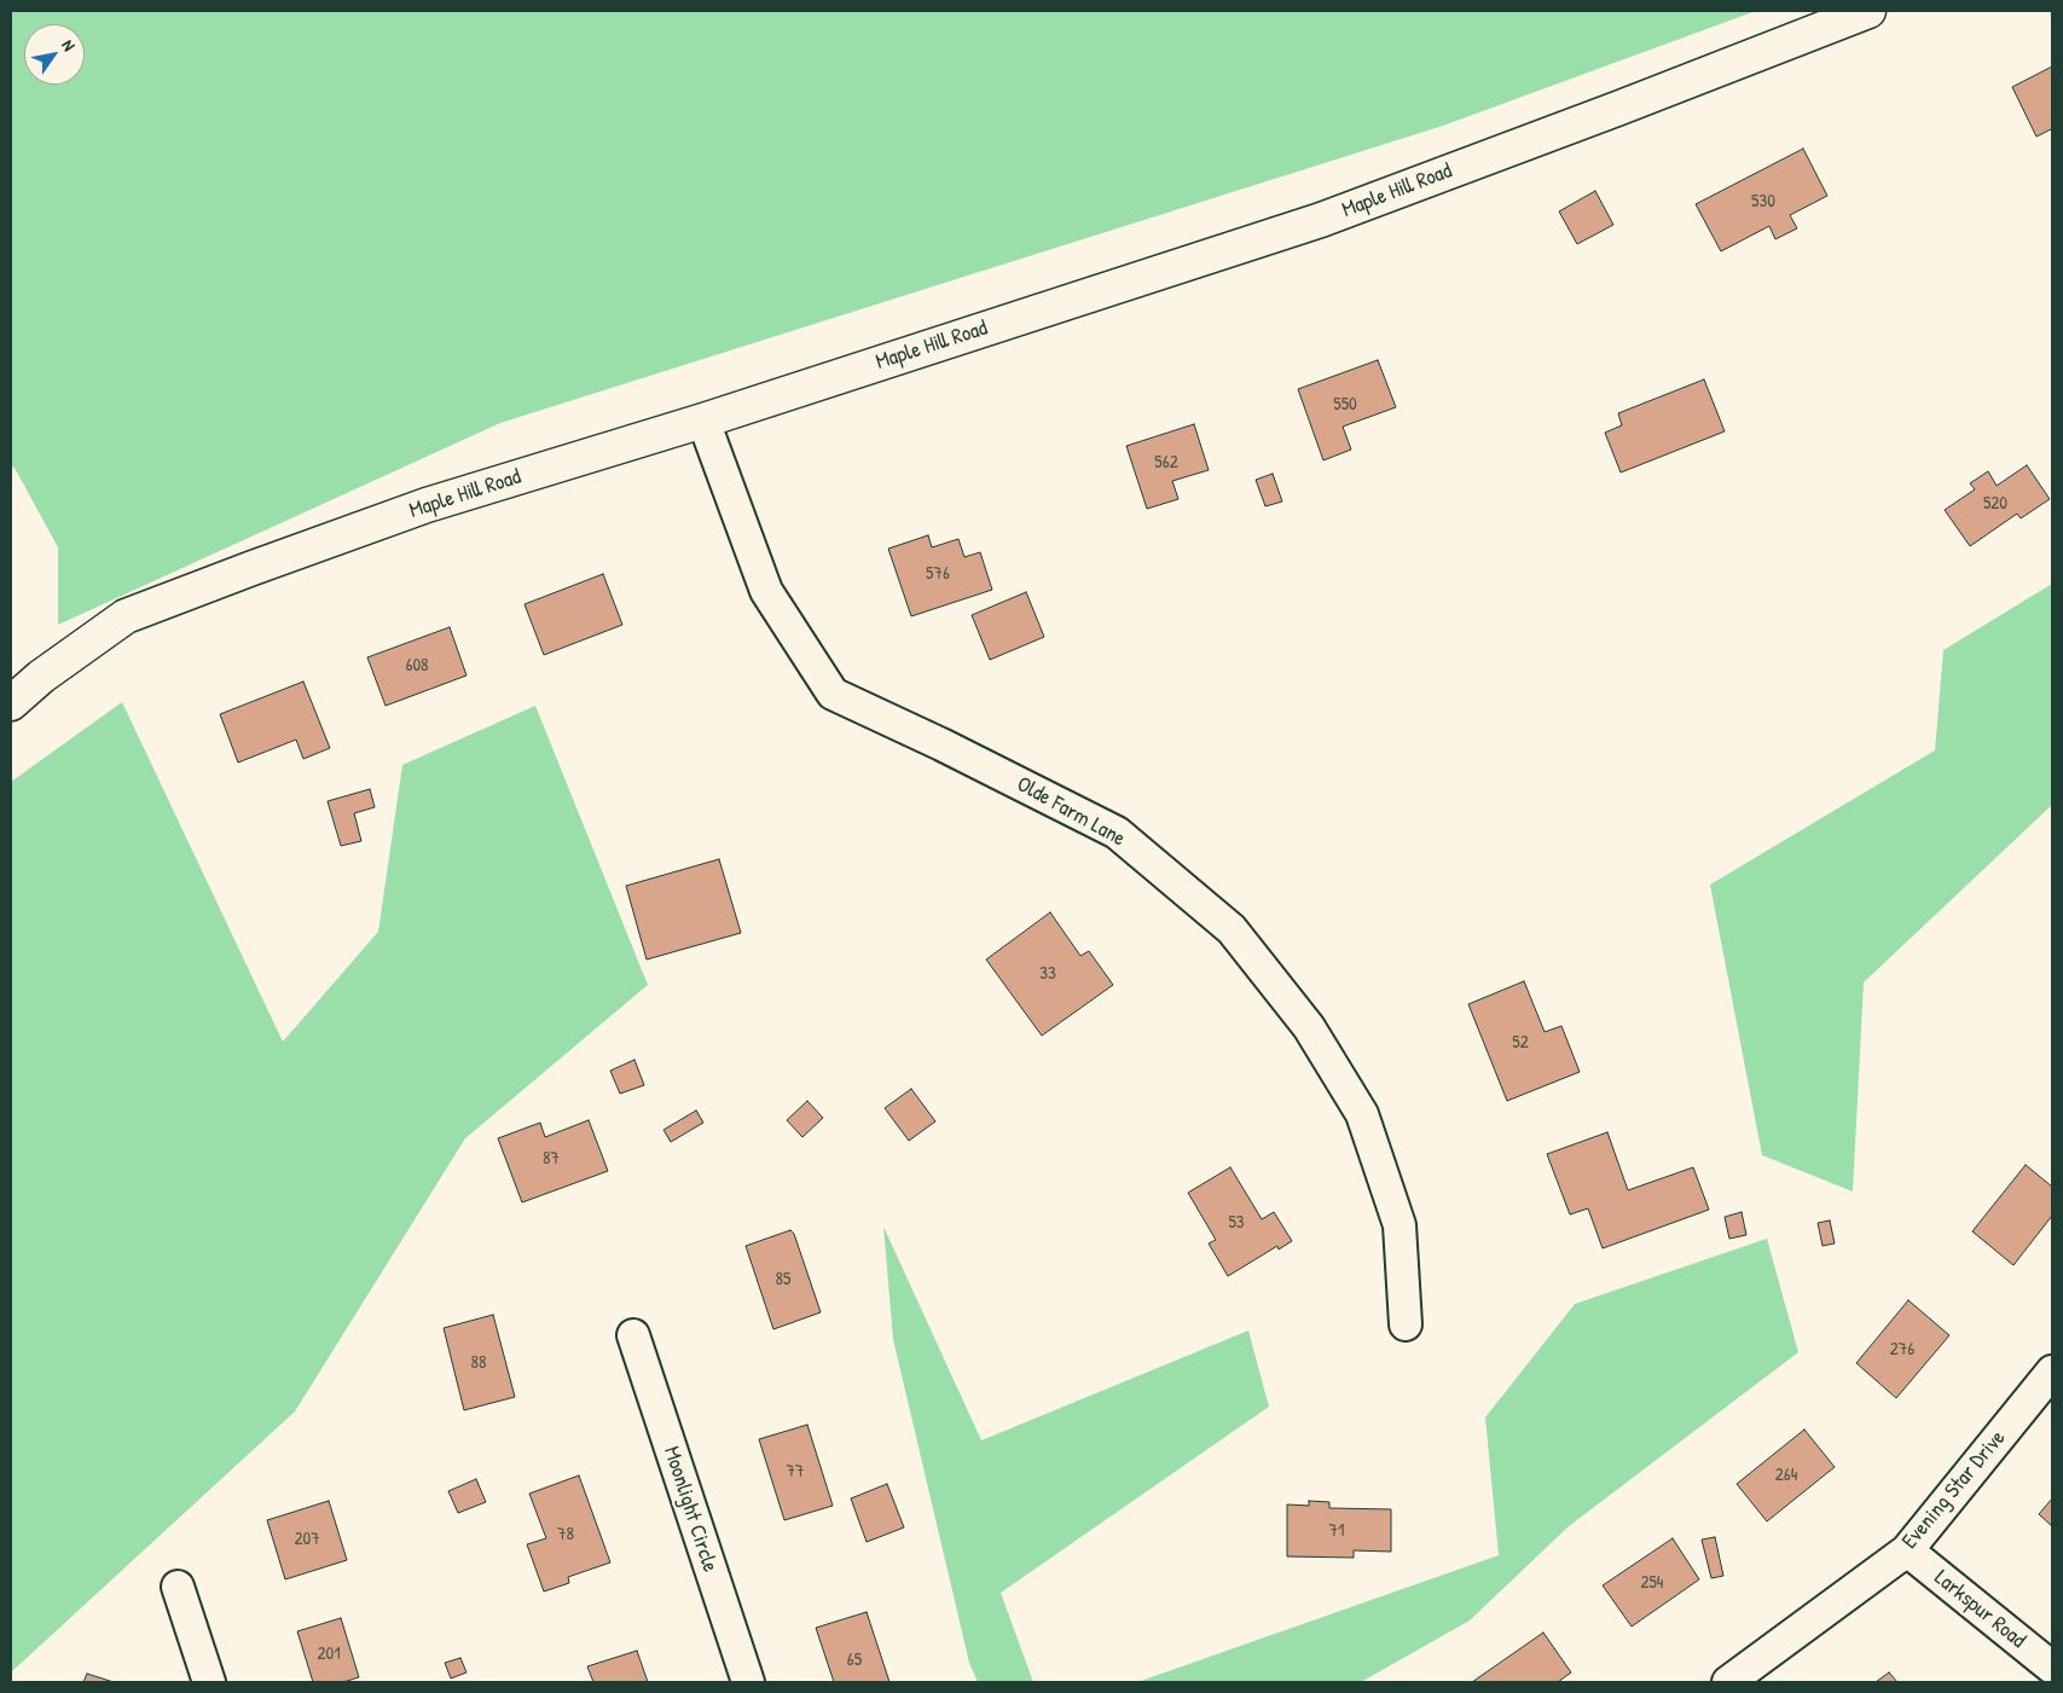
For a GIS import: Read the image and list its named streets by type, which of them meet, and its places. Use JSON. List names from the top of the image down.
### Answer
{
  "streets": {
    "street": [
      "Maple Hill Road",
      "Olde Farm Lane",
      "Evening Star Drive",
      "Moonlight Circle",
      "Larkspur Road"
    ]
  },
  "crossings": [
    ["Maple Hill Road", "Olde Farm Lane"],
    ["Evening Star Drive", "Larkspur Road"]
  ],
  "house_numbers": [
    "530",
    "550",
    "562",
    "520",
    "576",
    "608",
    "33",
    "52",
    "87",
    "53",
    "85",
    "276",
    "88",
    "77",
    "264",
    "71",
    "78",
    "207",
    "254",
    "201",
    "65"
  ],
  "north": "top right"
}
